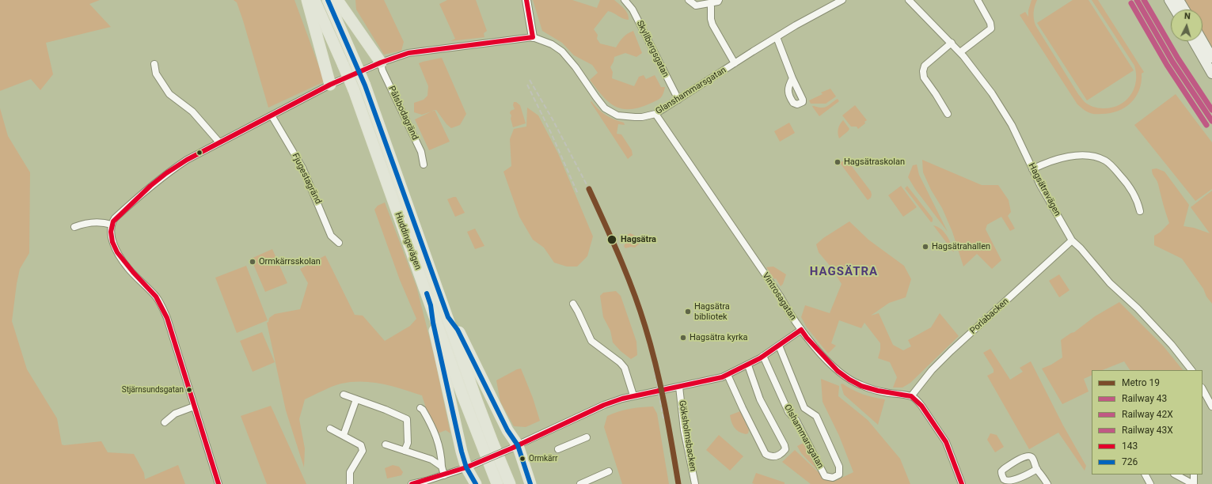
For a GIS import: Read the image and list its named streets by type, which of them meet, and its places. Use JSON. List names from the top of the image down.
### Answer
{
  "streets": {
    "main road": ["Huddingevägen"],
    "street": [
      "Skyllbergsgatan",
      "Glanshammarsgatan",
      "Pålsbodagränd",
      "Fjugestagränd",
      "Hagsätravägen",
      "Vintrosagatan",
      "Porlabacken",
      "Göksholmsbacken",
      "Olshammarsgatan"
    ]
  },
  "crossings": [
    ["Skyllbergsgatan", "Glanshammarsgatan"],
    ["Glanshammarsgatan", "Pålsbodagränd"],
    ["Glanshammarsgatan", "Fjugestagränd"],
    ["Glanshammarsgatan", "Vintrosagatan"],
    ["Hagsätravägen", "Porlabacken"],
    ["Vintrosagatan", "Porlabacken"]
  ],
  "districts": ["HAGSÄTRA"],
  "places": [
    "Hagsätraskolan",
    "Hagsätra",
    "Hagsätrahallen",
    "Ormkärrsskolan",
    "Hagsätra bibliotek",
    "Hagsätra kyrka",
    "Stjärnsundsgatan",
    "Ormkärr"
  ],
  "lines": [
    "rail line 43",
    "rail line 43X",
    "transit line 143",
    "transit line 726",
    "rail line 42X",
    "metro line 19"
  ],
  "legend": [
    "Metro 19",
    "Railway 43",
    "Railway 42X",
    "Railway 43X",
    "143",
    "726"
  ],
  "north": "top"
}
